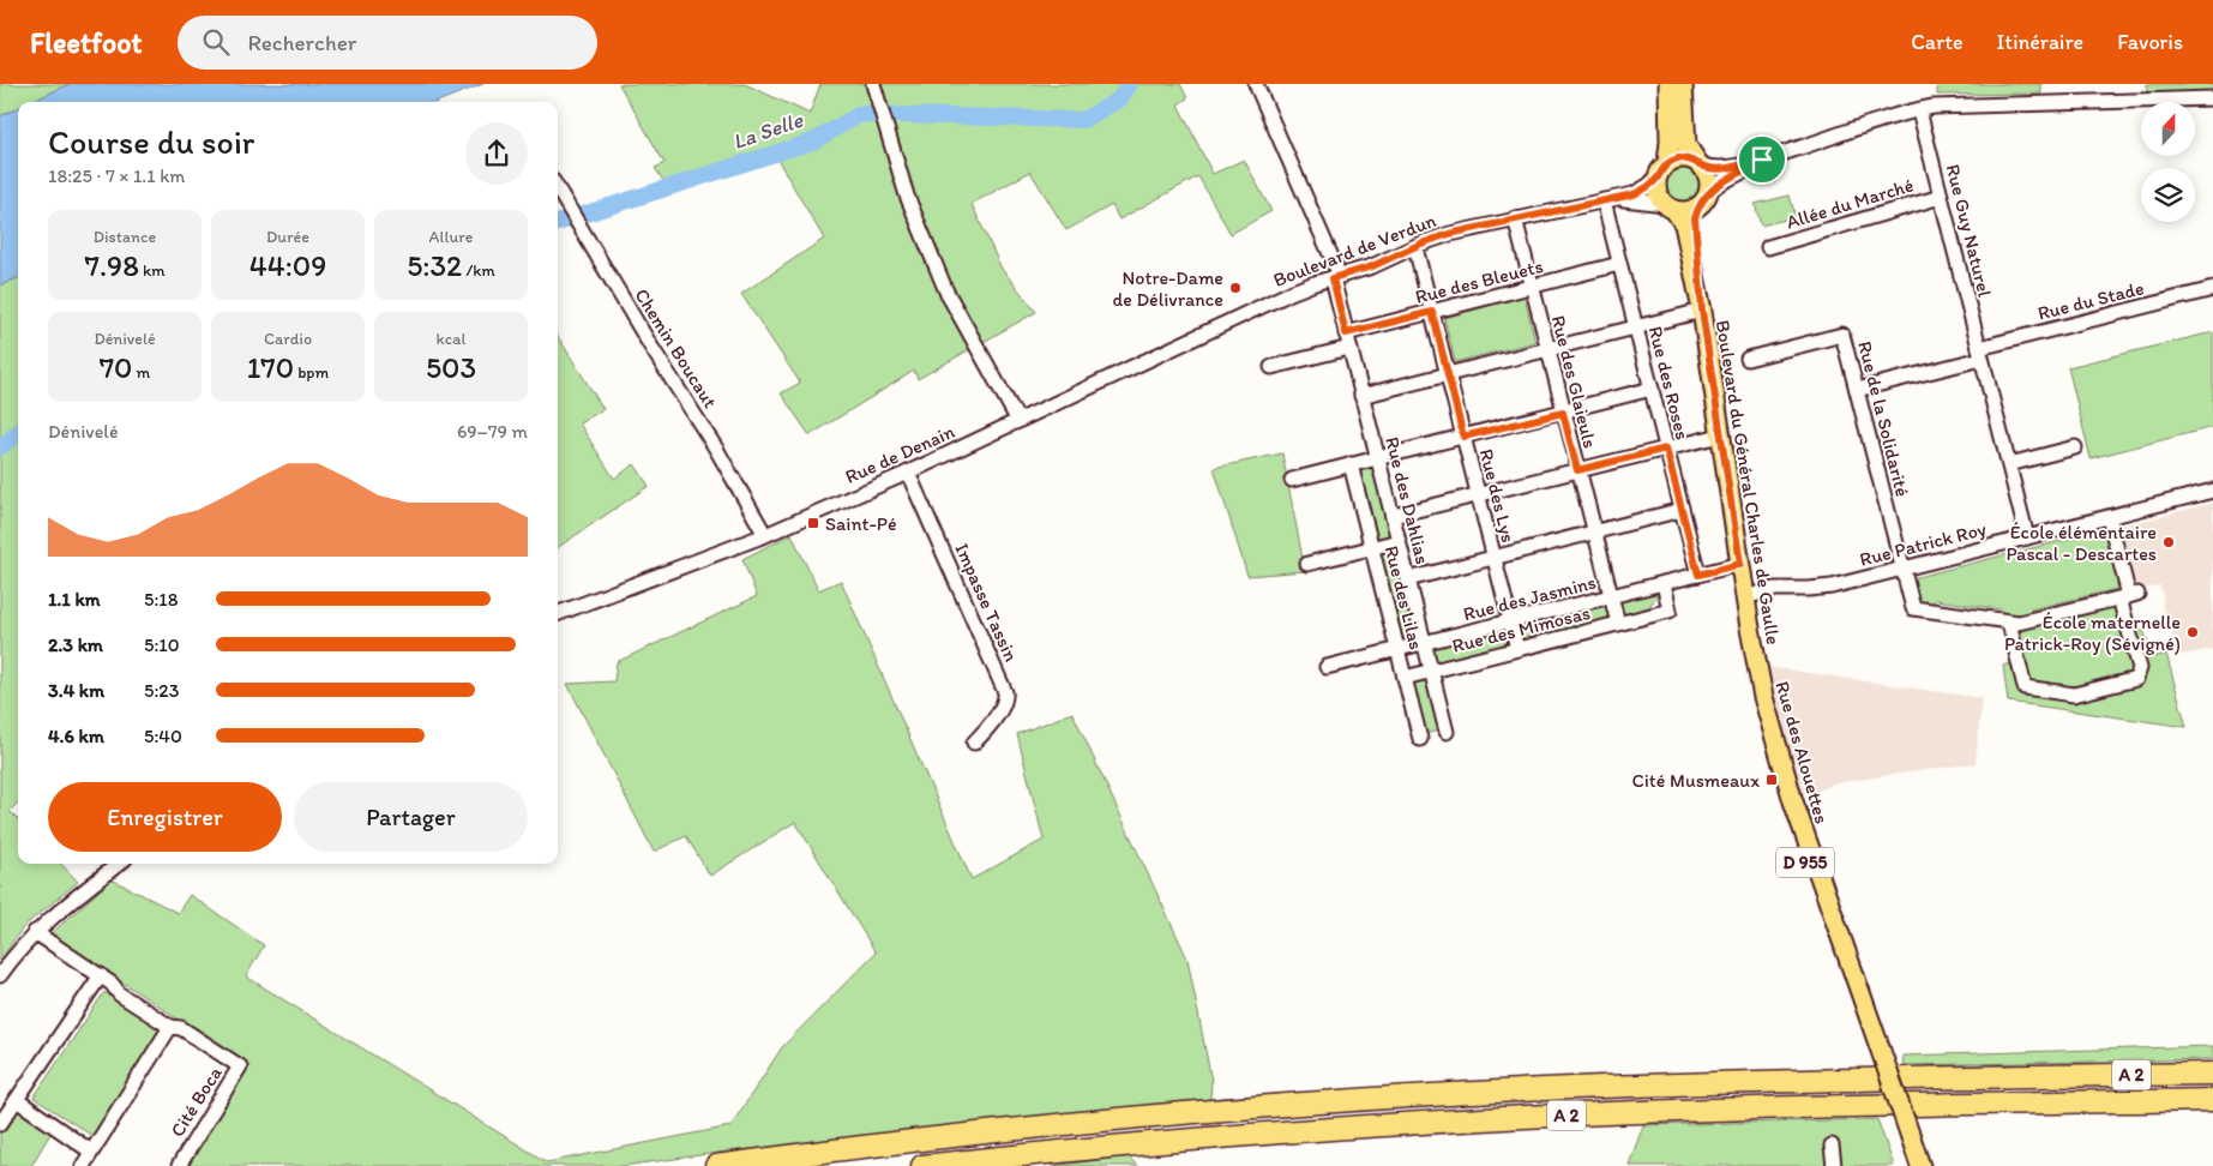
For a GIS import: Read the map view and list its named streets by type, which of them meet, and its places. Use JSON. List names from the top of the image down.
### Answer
{
  "streets": {
    "highway": ["A 2"],
    "main road": ["Boulevard du Général Charles de Gaulle", "Rue des Alouettes", "D 955"],
    "street": [
      "Allée du Marché",
      "Rue Guy Naturel",
      "Boulevard de Verdun",
      "Rue des Bleuets",
      "Rue du Stade",
      "Chemin Boucaut",
      "Rue des Glaieuls",
      "Rue des Roses",
      "Rue de la Solidarité",
      "Rue de Denain",
      "Rue des Lys",
      "Rue des Dahlias",
      "Rue Patrick Roy",
      "Rue des Lilas",
      "Rue des Jasmins",
      "Impasse Tassin",
      "Rue des Mimosas",
      "Cité Boca"
    ]
  },
  "crossings": [
    ["Allée du Marché", "Rue Guy Naturel"],
    ["Rue Guy Naturel", "Rue du Stade"],
    ["Rue Guy Naturel", "Rue Patrick Roy"],
    ["Boulevard de Verdun", "Rue des Glaieuls"],
    ["Boulevard de Verdun", "Rue des Roses"],
    ["Boulevard de Verdun", "Rue de Denain"],
    ["Boulevard de Verdun", "Boulevard du Général Charles de Gaulle"],
    ["Boulevard de Verdun", "Rue des Lys"],
    ["Boulevard de Verdun", "Rue des Dahlias"],
    ["Rue des Bleuets", "Rue des Glaieuls"],
    ["Rue des Bleuets", "Rue des Roses"],
    ["Rue des Bleuets", "Rue des Lys"],
    ["Rue des Bleuets", "Rue des Dahlias"],
    ["Chemin Boucaut", "Rue de Denain"],
    ["Rue des Glaieuls", "Rue des Jasmins"],
    ["Rue des Glaieuls", "Rue des Mimosas"],
    ["Rue des Roses", "Rue des Jasmins"],
    ["Rue de la Solidarité", "Rue Patrick Roy"],
    ["Rue de Denain", "Impasse Tassin"],
    ["Boulevard du Général Charles de Gaulle", "Rue Patrick Roy"],
    ["Boulevard du Général Charles de Gaulle", "Rue des Jasmins"],
    ["Boulevard du Général Charles de Gaulle", "Rue des Alouettes"],
    ["Rue des Lys", "Rue des Jasmins"],
    ["Rue des Lys", "Rue des Mimosas"],
    ["Rue des Dahlias", "Rue des Jasmins"],
    ["Rue des Dahlias", "Rue des Mimosas"],
    ["Rue des Lilas", "Rue des Jasmins"],
    ["Rue des Lilas", "Rue des Mimosas"],
    ["Rue des Jasmins", "Rue des Mimosas"],
    ["Rue des Alouettes", "D 955"]
  ],
  "water": ["La Selle"],
  "places": {
    "other": ["Notre-Dame de Délivrance", "École élémentaire Pascal - Descartes", "École maternelle Patrick-Roy (Sévigné)"],
    "transit": ["Saint-Pé", "Cité Musmeaux"]
  },
  "north": "top",
  "page": {
    "header": "Fleetfoot",
    "search": "Rechercher",
    "nav": ["Carte", "Itinéraire", "Favoris"],
    "heading": ["Course du soir", "18:25 · 7 × 1.1 km"],
    "stats": [
      ["Distance", "7.98 km"],
      ["Durée", "44:09"],
      ["Allure", "5:32 /km"],
      ["Dénivelé", "70 m"],
      ["Cardio", "170 bpm"],
      ["kcal", "503"]
    ],
    "chart": ["Dénivelé", "69–79 m"],
    "list": [
      {
        "name": "1.1 km",
        "note": "5:18"
      },
      {
        "name": "2.3 km",
        "note": "5:10"
      },
      {
        "name": "3.4 km",
        "note": "5:23"
      },
      {
        "name": "4.6 km",
        "note": "5:40"
      }
    ],
    "buttons": ["Enregistrer", "Partager"]
  }
}
